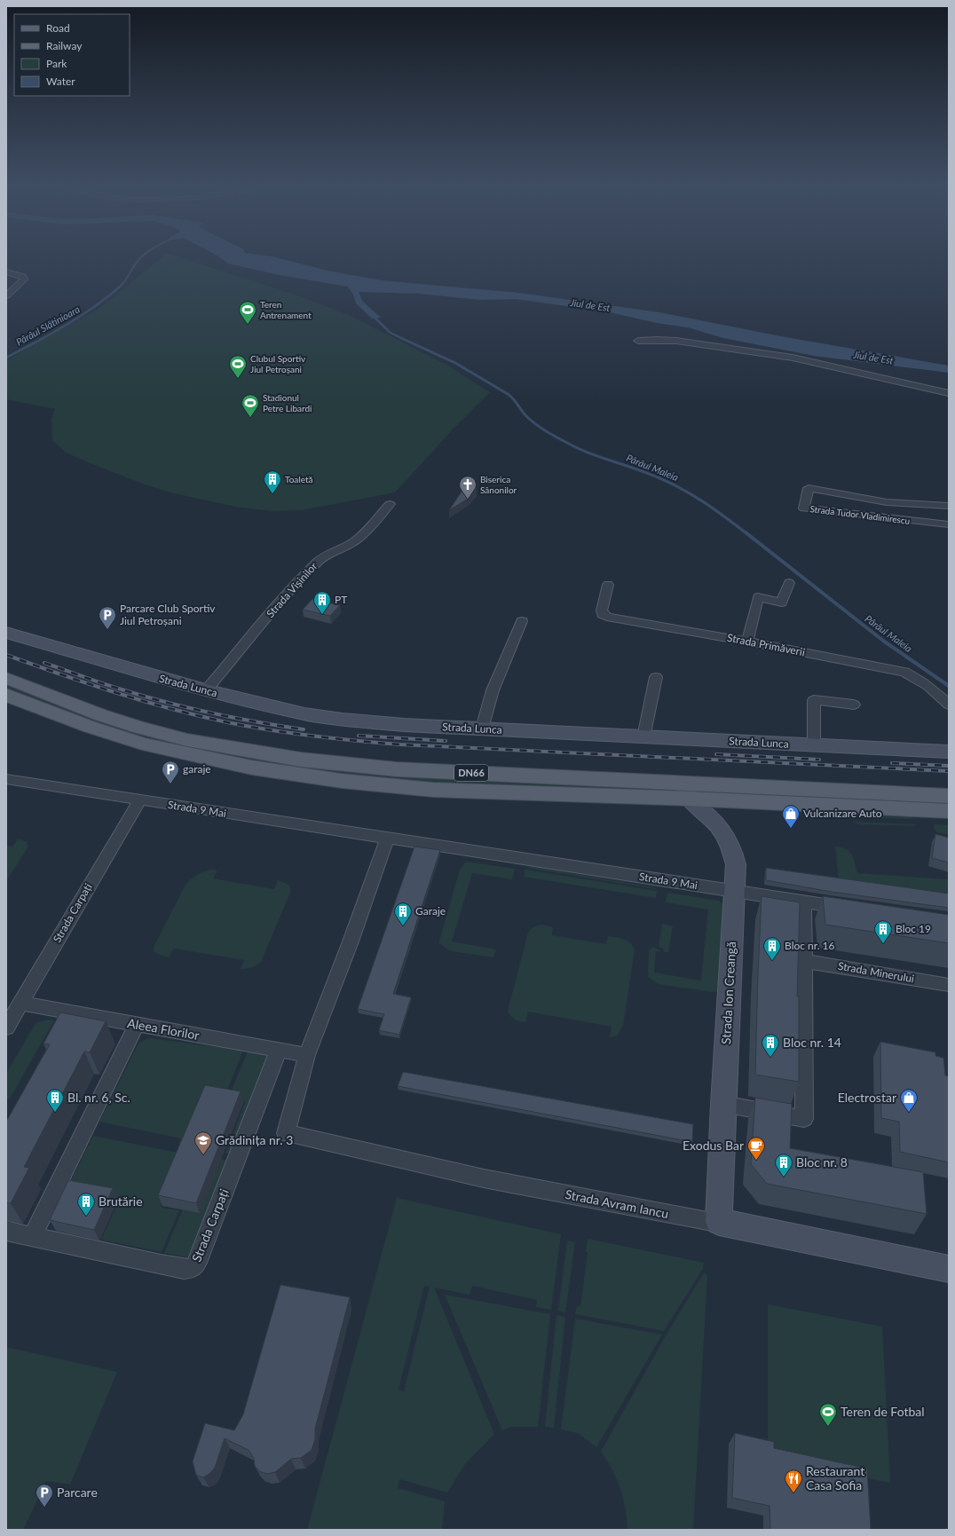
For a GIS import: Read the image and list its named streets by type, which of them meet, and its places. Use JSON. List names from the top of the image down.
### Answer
{
  "streets": {
    "main road": [
      "Strada Lunca",
      "DN66",
      "Strada Ion Creangă",
      "Strada Avram Iancu"
    ],
    "street": [
      "Strada Tudor Vladimirescu",
      "Strada Vișinilor",
      "Strada Primăverii",
      "Strada 9 Mai",
      "Strada Carpați",
      "Strada Minerului",
      "Aleea Florilor"
    ]
  },
  "crossings": [
    ["Strada Vișinilor", "Strada Lunca"],
    ["DN66", "Strada Ion Creangă"],
    ["Strada 9 Mai", "Strada Carpați"],
    ["Strada 9 Mai", "Strada Ion Creangă"],
    ["Strada Carpați", "Aleea Florilor"],
    ["Strada Ion Creangă", "Strada Avram Iancu"],
    ["Aleea Florilor", "Strada Avram Iancu"]
  ],
  "water": ["Jiul de Est", "Pârâul Slătinioara", "Pârâul Maleia"],
  "places": {
    "sports": [
      "Teren Antrenament",
      "Clubul Sportiv Jiul Petroșani",
      "Stadionul Petre Libardi",
      "Teren de Fotbal"
    ],
    "building": [
      "Toaletă",
      "PT",
      "Garaje",
      "Bloc 19",
      "Bloc nr. 16",
      "Bloc nr. 14",
      "Bl. nr. 6, Sc.",
      "Bloc nr. 8",
      "Brutărie"
    ],
    "church": ["Biserica Sânonilor"],
    "parking": ["Parcare Club Sportiv Jiul Petroșani", "garaje", "Parcare"],
    "shop": ["Vulcanizare Auto", "Electrostar"],
    "school or university": ["Grădinița nr. 3"],
    "cafe": ["Exodus Bar"],
    "restaurant": ["Restaurant Casa Sofia"]
  },
  "legend": [
    "Road",
    "Railway",
    "Park",
    "Water"
  ]
}
